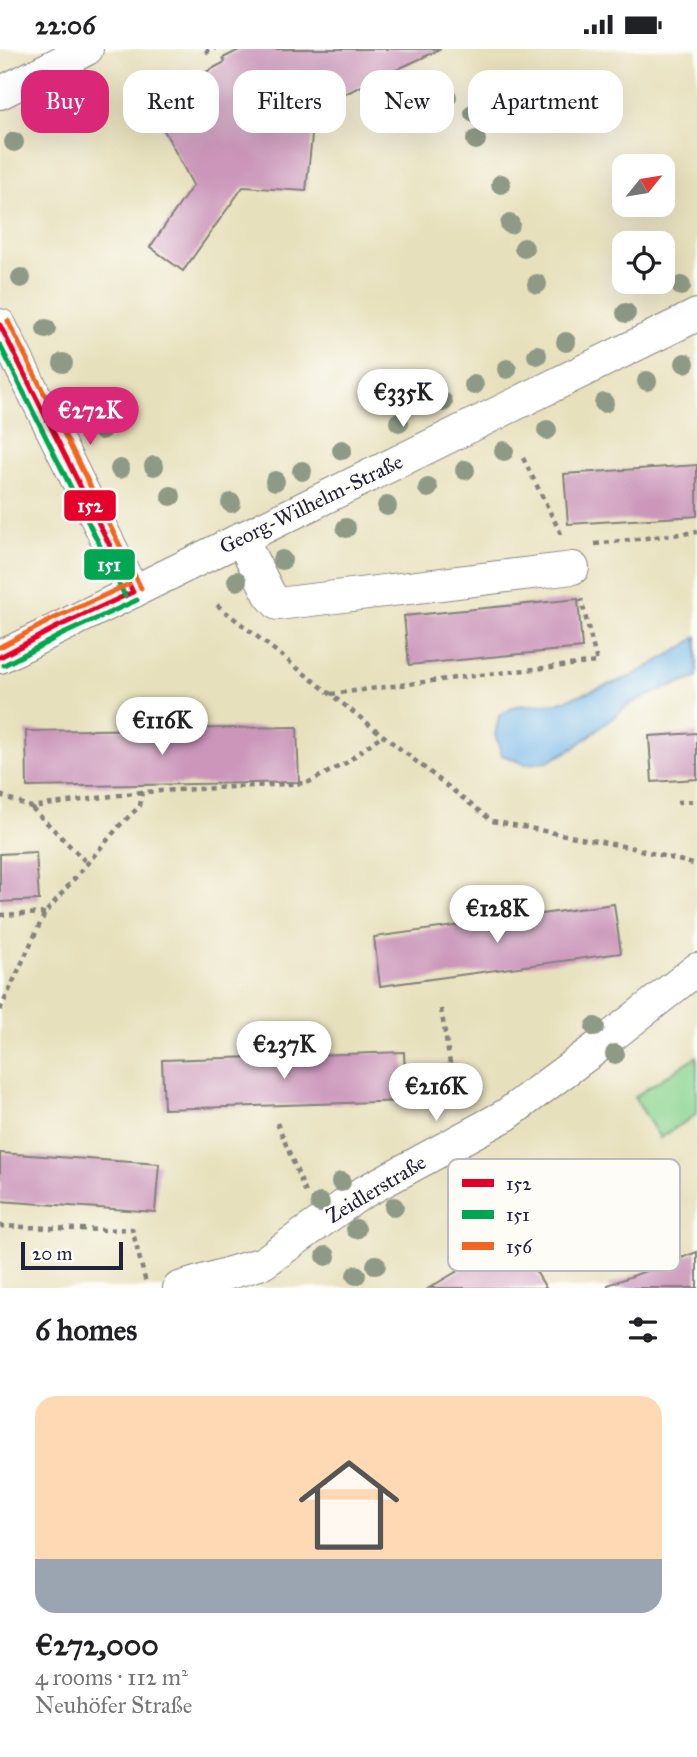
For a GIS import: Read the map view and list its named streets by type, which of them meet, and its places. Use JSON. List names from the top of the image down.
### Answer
{
  "streets": {
    "street": ["Georg-Wilhelm-Straße", "Zeidlerstraße"]
  },
  "lines": ["transit line 156", "transit line 152", "transit line 151"],
  "legend": ["152", "151", "156"],
  "scale_bar": "20 m",
  "north": "top right",
  "page": {
    "status": "22:06",
    "chip": [
      "Buy",
      "Rent",
      "Filters",
      "New",
      "Apartment"
    ],
    "price": [
      "€335K",
      "€272K",
      "€116K",
      "€128K",
      "€237K",
      "€216K"
    ],
    "scale": "20 m",
    "heading": "6 homes",
    "list": [
      {
        "name": "€272,000",
        "note": "4 rooms · 112 m² · Neuhöfer Straße"
      }
    ]
  }
}
